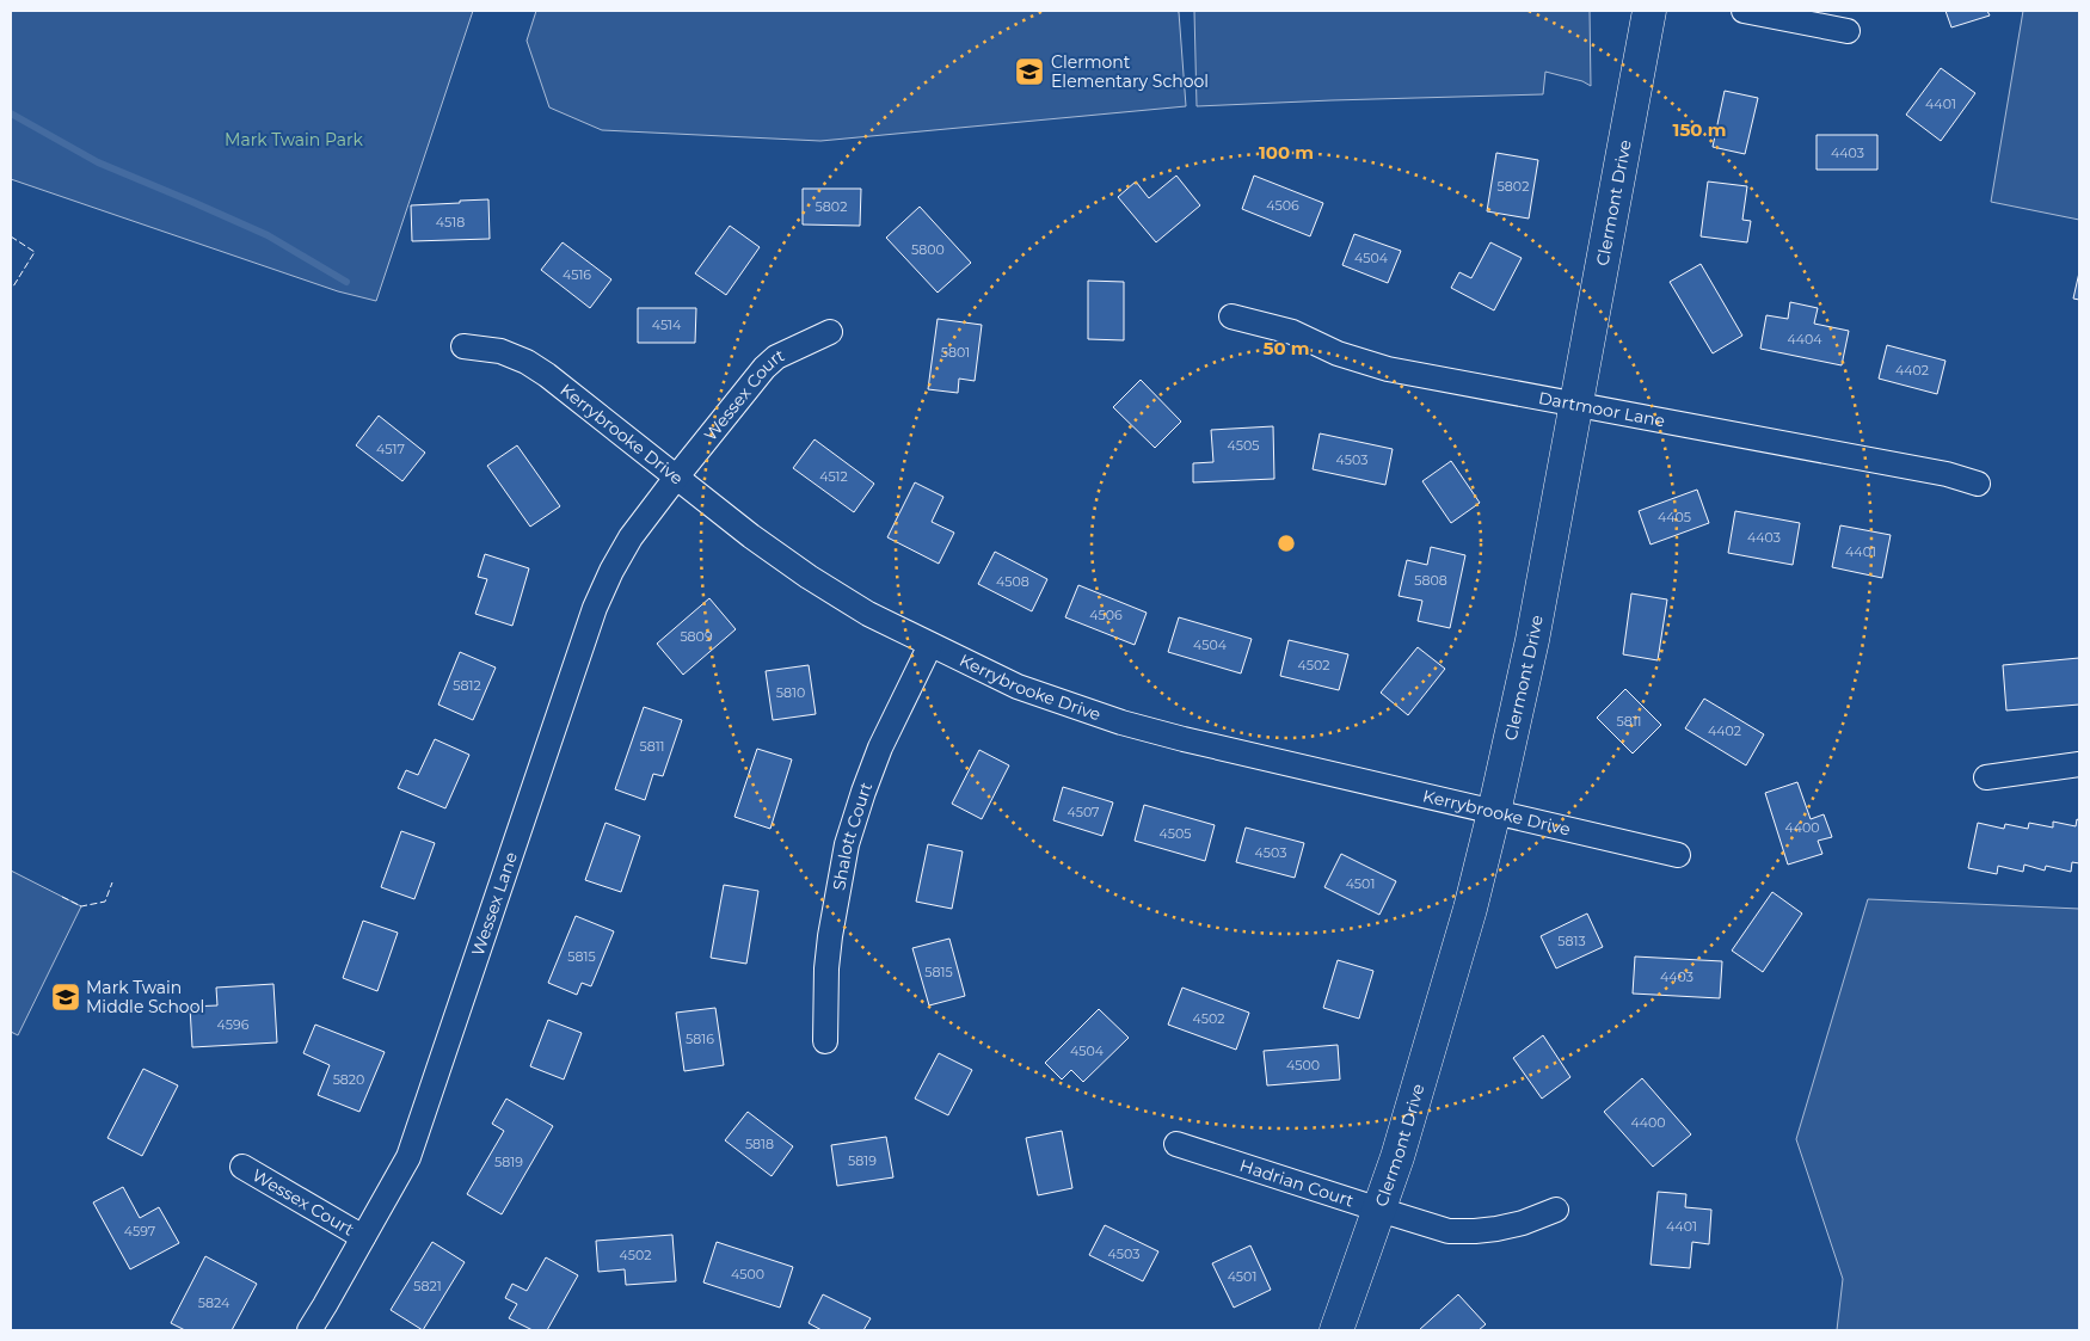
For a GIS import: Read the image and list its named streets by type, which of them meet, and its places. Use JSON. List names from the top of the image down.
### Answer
{
  "streets": {
    "street": [
      "Clermont Drive",
      "Wessex Court",
      "Dartmoor Lane",
      "Kerrybrooke Drive",
      "Shalott Court",
      "Wessex Lane",
      "Hadrian Court"
    ]
  },
  "crossings": [
    ["Clermont Drive", "Dartmoor Lane"],
    ["Clermont Drive", "Kerrybrooke Drive"],
    ["Clermont Drive", "Hadrian Court"],
    ["Wessex Court", "Kerrybrooke Drive"],
    ["Wessex Court", "Wessex Lane"],
    ["Kerrybrooke Drive", "Shalott Court"],
    ["Kerrybrooke Drive", "Wessex Lane"]
  ],
  "parks": ["Mark Twain Park"],
  "places": {
    "school or university": ["Clermont Elementary School", "Mark Twain Middle School"]
  },
  "house_numbers": [
    "4401",
    "4403",
    "5802",
    "4506",
    "5802",
    "4518",
    "5800",
    "4504",
    "4516",
    "4514",
    "4404",
    "5801",
    "4402",
    "4505",
    "4517",
    "4503",
    "4512",
    "4405",
    "4403",
    "4401",
    "5808",
    "4508",
    "4506",
    "5809",
    "4504",
    "4502",
    "5812",
    "5810",
    "5811",
    "4402",
    "5811",
    "4507",
    "4400",
    "4505",
    "4503",
    "4501",
    "5813",
    "5815",
    "5815",
    "4403",
    "4502",
    "4596",
    "5816",
    "4504",
    "4500",
    "5820",
    "4400",
    "5818",
    "5819",
    "5819",
    "4401",
    "4597",
    "4503",
    "4502",
    "4500",
    "4501",
    "5821",
    "5824"
  ],
  "rings": ["150 m", "100 m", "50 m"]
}
